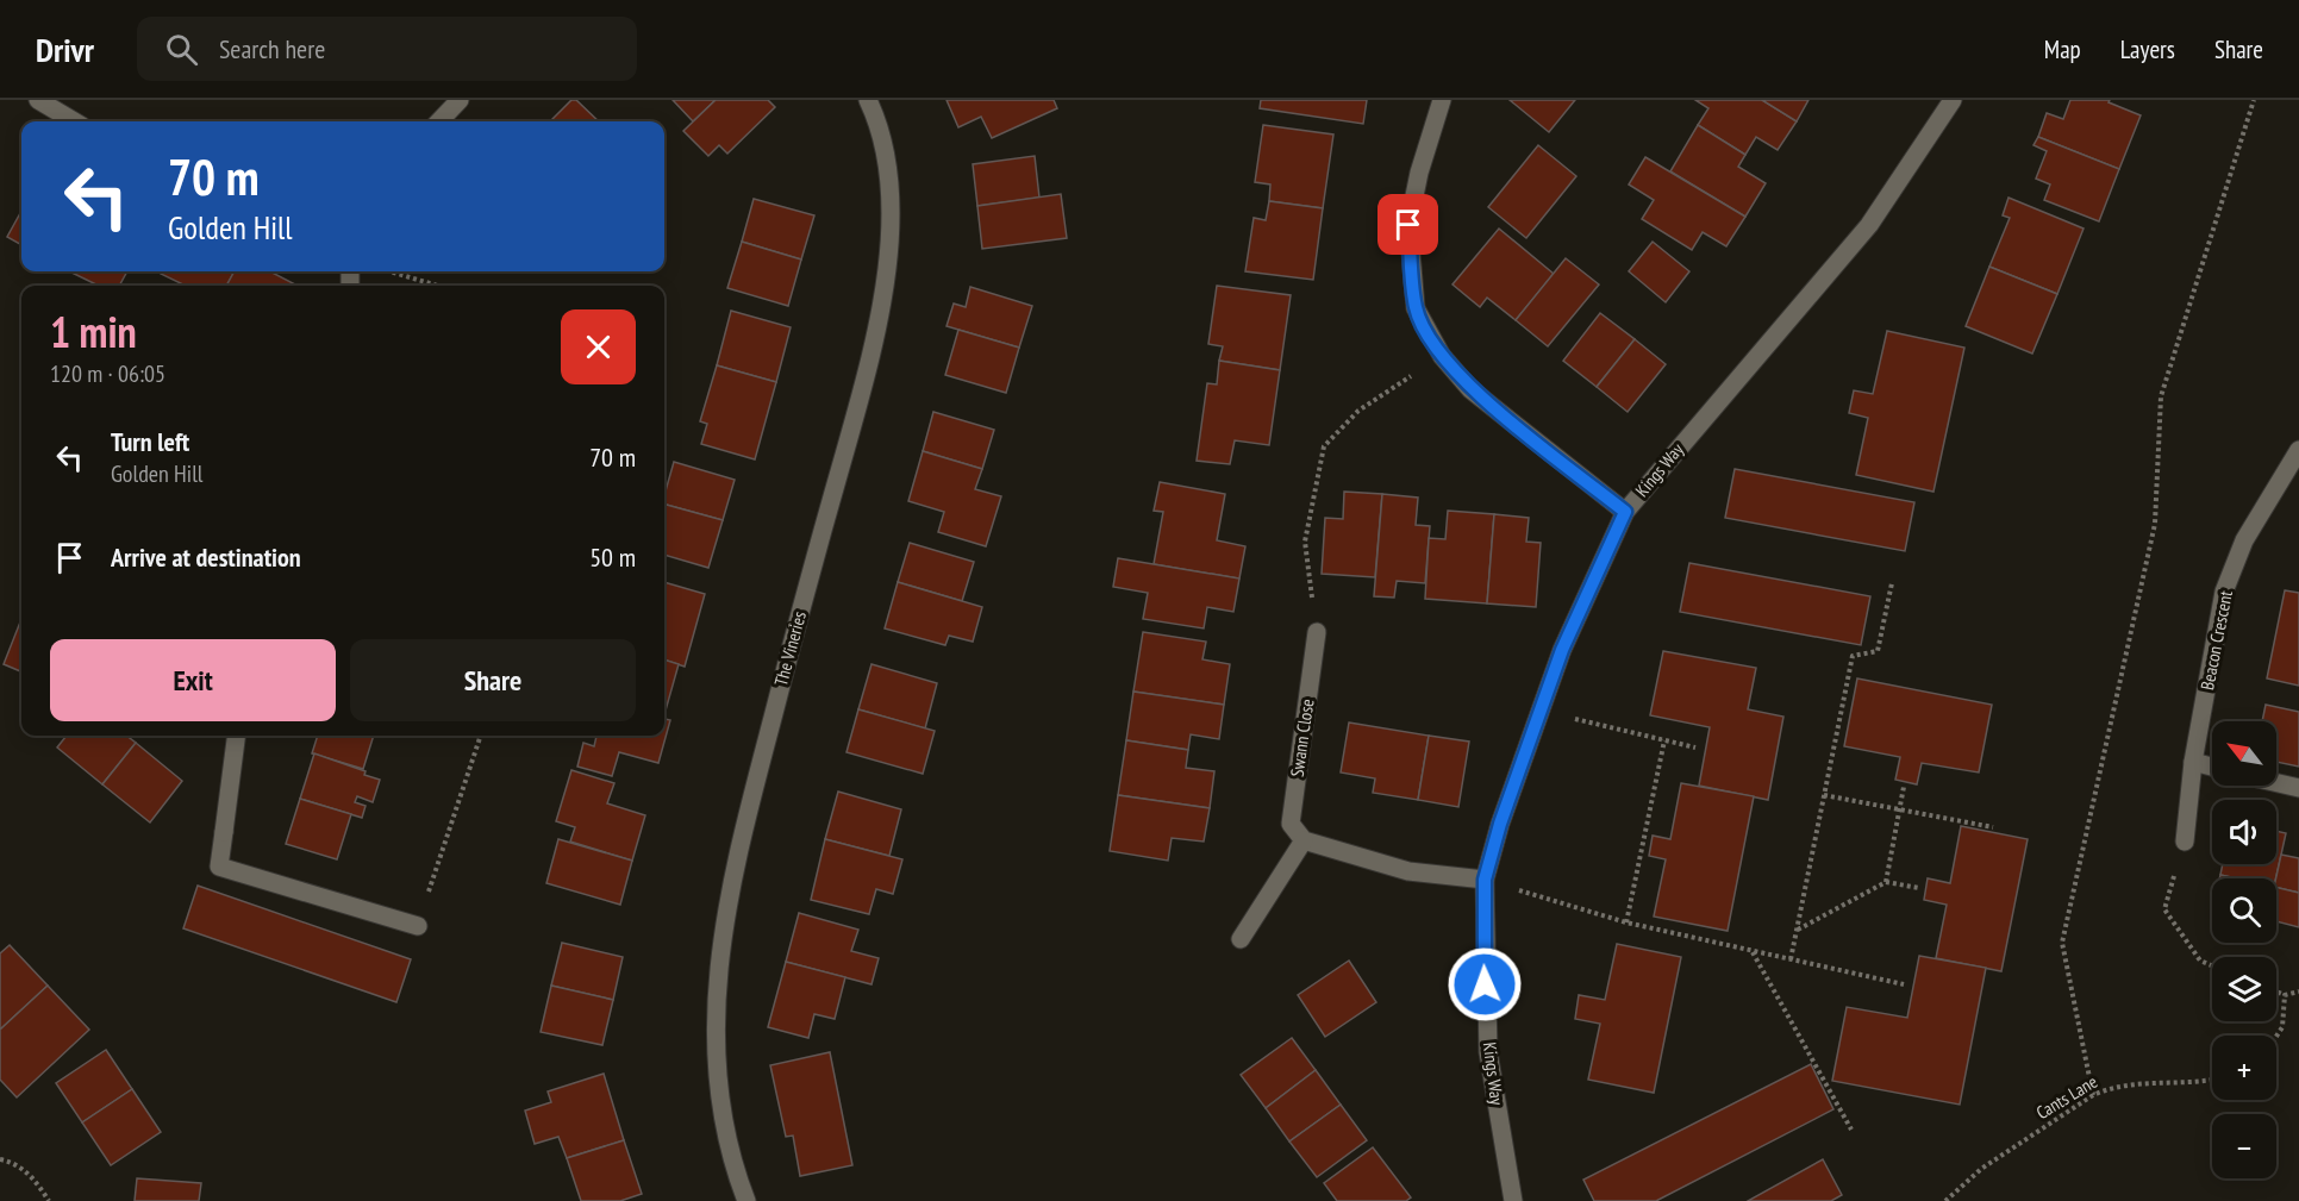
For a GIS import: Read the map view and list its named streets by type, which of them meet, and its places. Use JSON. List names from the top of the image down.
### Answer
{
  "streets": {
    "street": [
      "Kings Way",
      "Beacon Crescent",
      "The Vineries",
      "Swann Close"
    ],
    "path": ["Cants Lane"]
  },
  "north": "top left",
  "page": {
    "header": "Drivr",
    "search": "Search here",
    "nav": ["Map", "Layers", "Share"],
    "turn": ["70 m", "Golden Hill"],
    "heading": ["1 min", "120 m · 06:05"],
    "list": [
      {
        "name": "Turn left",
        "note": "Golden Hill",
        "value": "70 m"
      },
      {
        "name": "Arrive at destination",
        "value": "50 m"
      }
    ],
    "buttons": ["Exit", "Share"],
    "map_buttons": ["+", "−"]
  }
}
